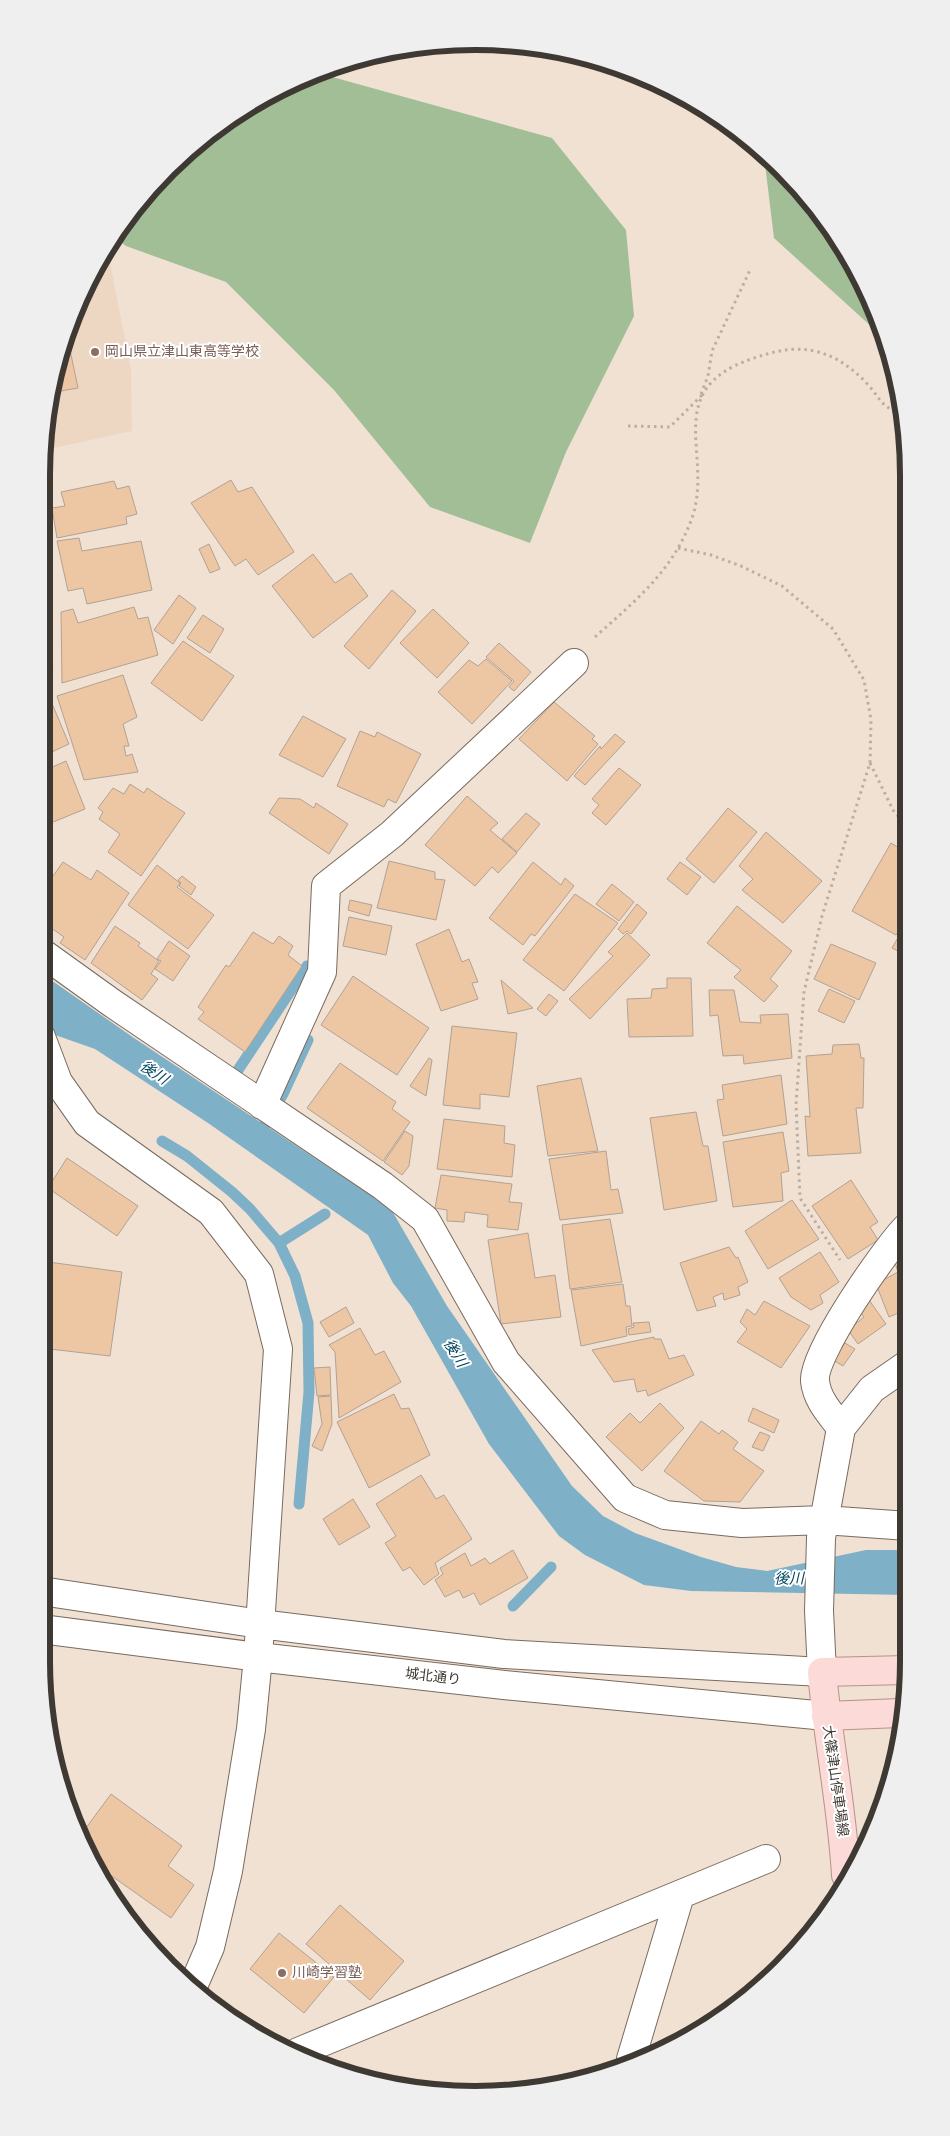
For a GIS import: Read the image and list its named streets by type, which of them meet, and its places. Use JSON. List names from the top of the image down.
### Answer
{
  "streets": {
    "main road": ["大篠津山停車場線"],
    "street": ["城北通り"]
  },
  "crossings": [
    ["城北通り", "大篠津山停車場線"]
  ],
  "water": ["後川"],
  "places": ["岡山県立津山東高等学校", "川崎学習塾"]
}
